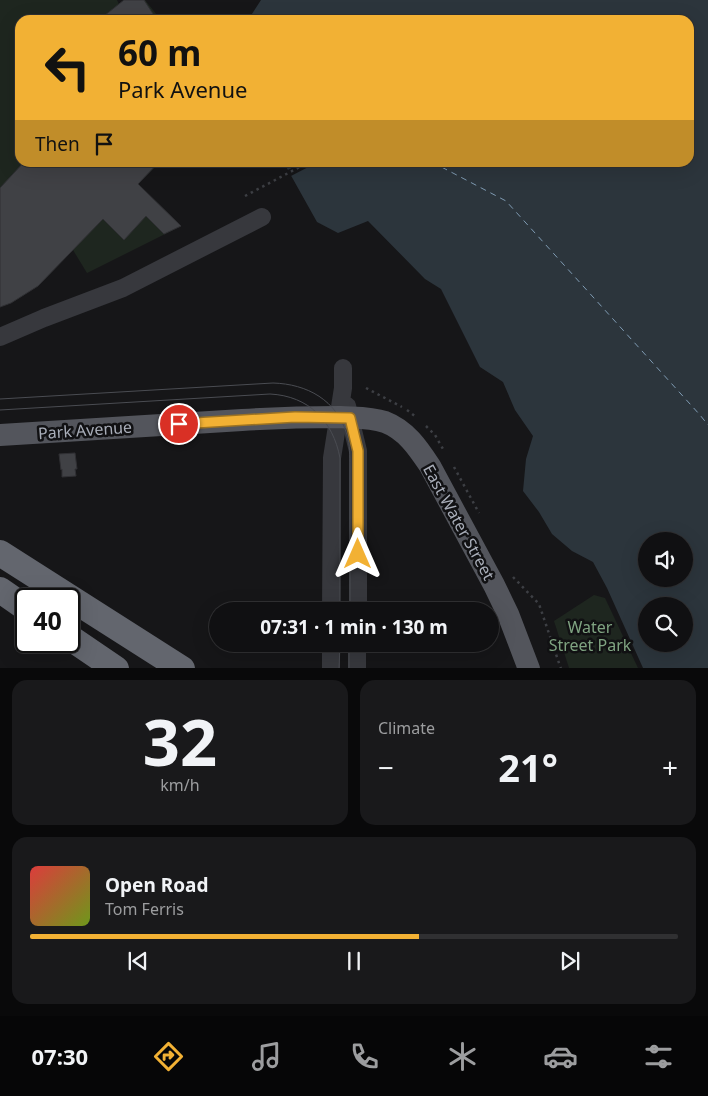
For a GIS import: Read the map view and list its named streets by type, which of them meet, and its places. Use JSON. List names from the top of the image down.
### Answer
{
  "streets": {
    "main road": ["Park Avenue", "East Water Street"]
  },
  "crossings": [
    ["Park Avenue", "East Water Street"]
  ],
  "parks": ["Water Street Park"],
  "page": {
    "turn": ["60 m", "Park Avenue"],
    "then": "Then",
    "limit": "40",
    "trip": "07:31 · 1 min · 130 m",
    "tile": [
      ["32", "km/h"],
      "Climate"
    ],
    "heat": ["−", "21°", "+"],
    "song": ["Open Road", "Tom Ferris"],
    "tabs": "07:30"
  }
}
